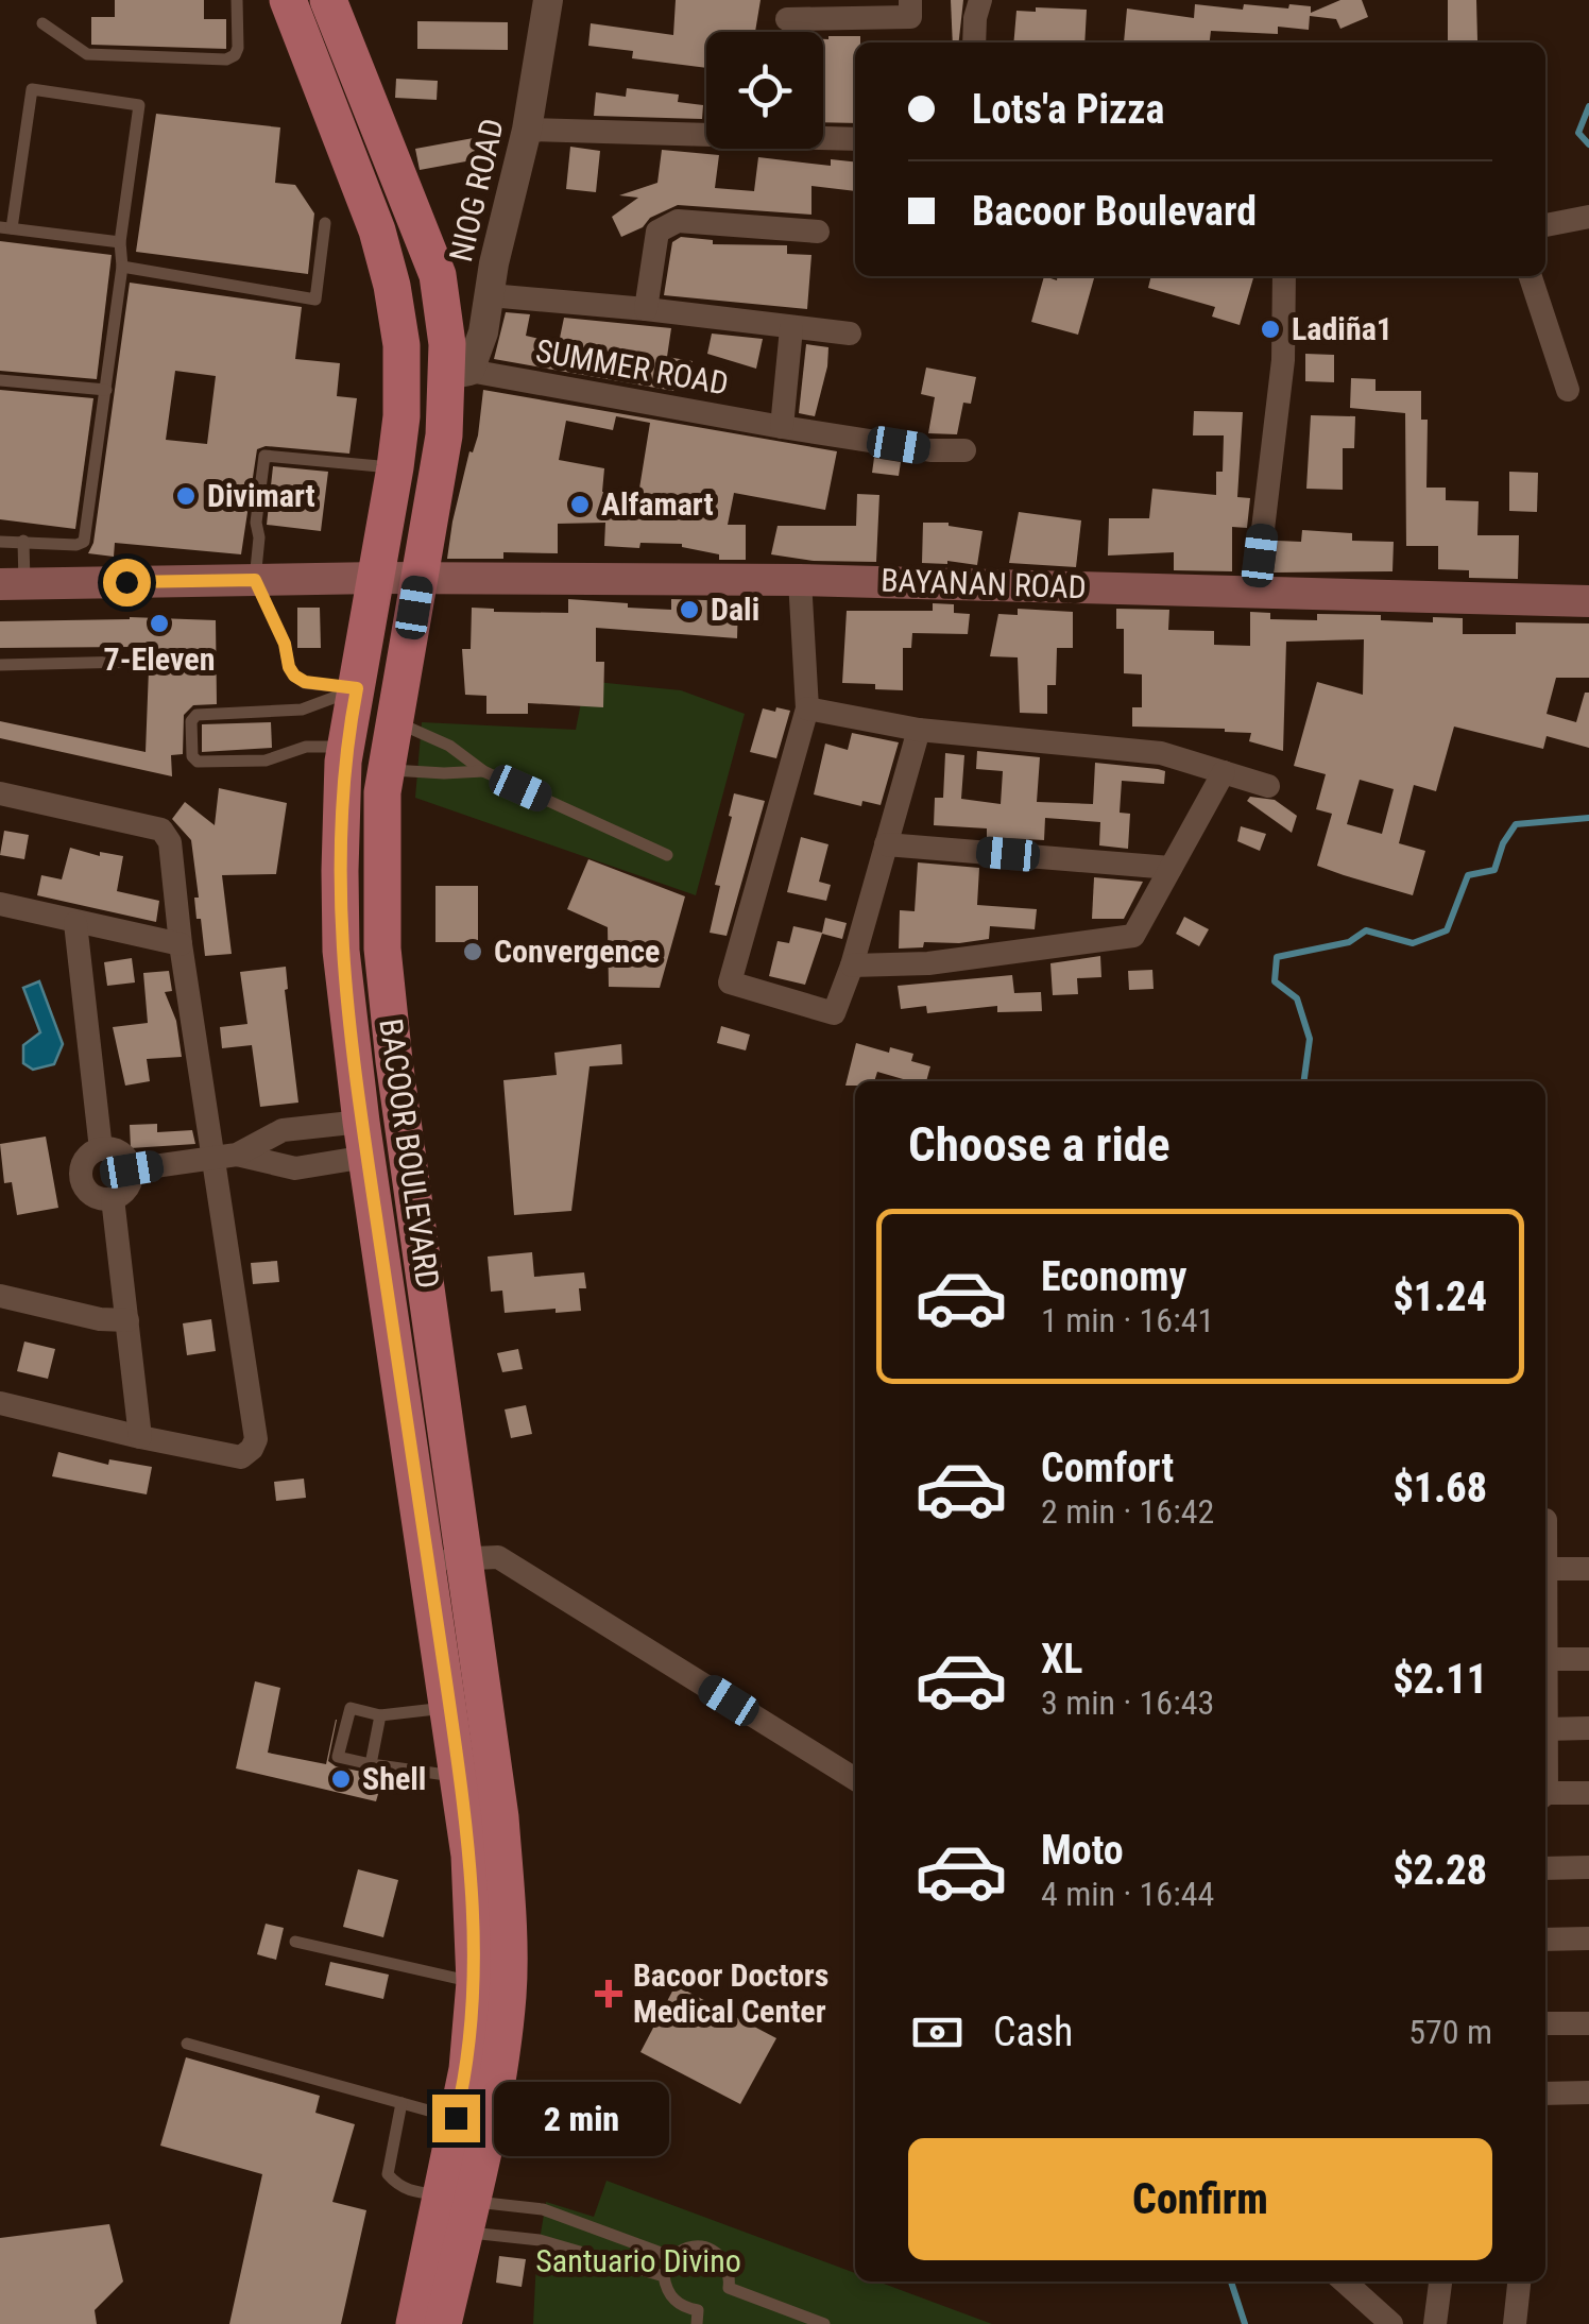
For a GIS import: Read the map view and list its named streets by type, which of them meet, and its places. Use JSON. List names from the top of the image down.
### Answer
{
  "streets": {
    "main road": ["BAYANAN ROAD", "BACOOR BOULEVARD"],
    "street": ["NIOG ROAD", "SUMMER ROAD"]
  },
  "crossings": [
    ["NIOG ROAD", "SUMMER ROAD"],
    ["NIOG ROAD", "BACOOR BOULEVARD"],
    ["SUMMER ROAD", "BACOOR BOULEVARD"],
    ["BAYANAN ROAD", "BACOOR BOULEVARD"]
  ],
  "parks": ["Santuario Divino"],
  "places": {
    "other": [
      "Ladiña1",
      "Divimart",
      "Alfamart",
      "Dali",
      "7-Eleven",
      "Convergence",
      "Shell"
    ],
    "health": ["Bacoor Doctors Medical Center"]
  },
  "page": {
    "banner": ["Lots'a Pizza", "Bacoor Boulevard"],
    "heading": "Choose a ride",
    "list": [
      {
        "name": "Economy",
        "note": "1 min · 16:41",
        "value": "$1.24"
      },
      {
        "name": "Comfort",
        "note": "2 min · 16:42",
        "value": "$1.68"
      },
      {
        "name": "XL",
        "note": "3 min · 16:43",
        "value": "$2.11"
      },
      {
        "name": "Moto",
        "note": "4 min · 16:44",
        "value": "$2.28"
      }
    ],
    "pay": ["Cash", "570 m"],
    "bubble": "2 min",
    "buttons": "Confirm"
  }
}
